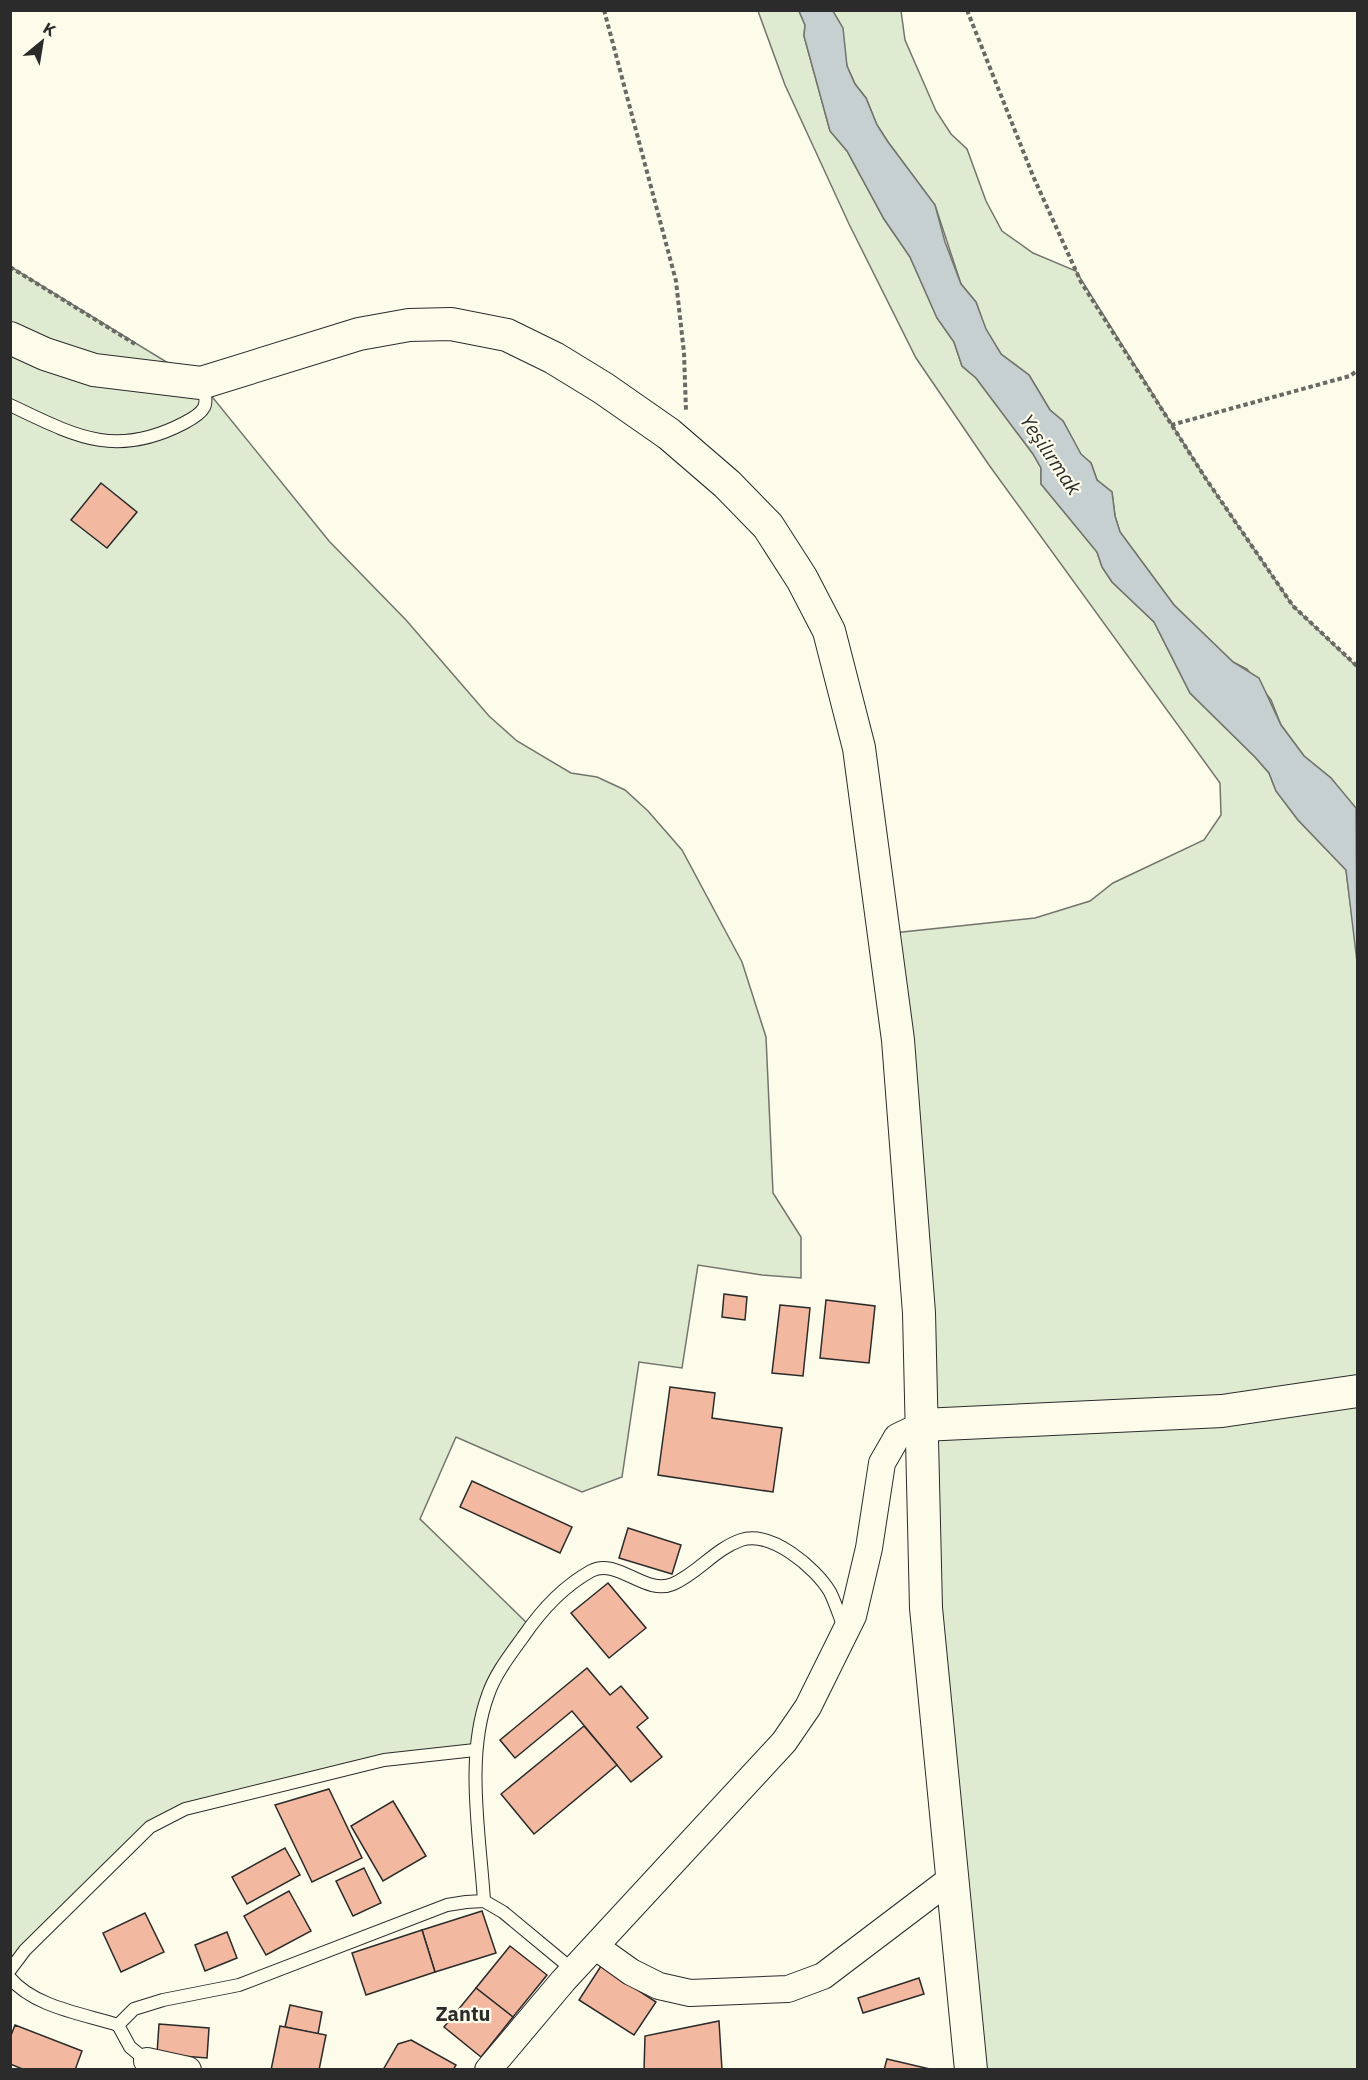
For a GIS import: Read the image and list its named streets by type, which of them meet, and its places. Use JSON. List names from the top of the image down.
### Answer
{
  "districts": ["Zantu"],
  "water": ["Yeşilırmak"],
  "north": "top right"
}
